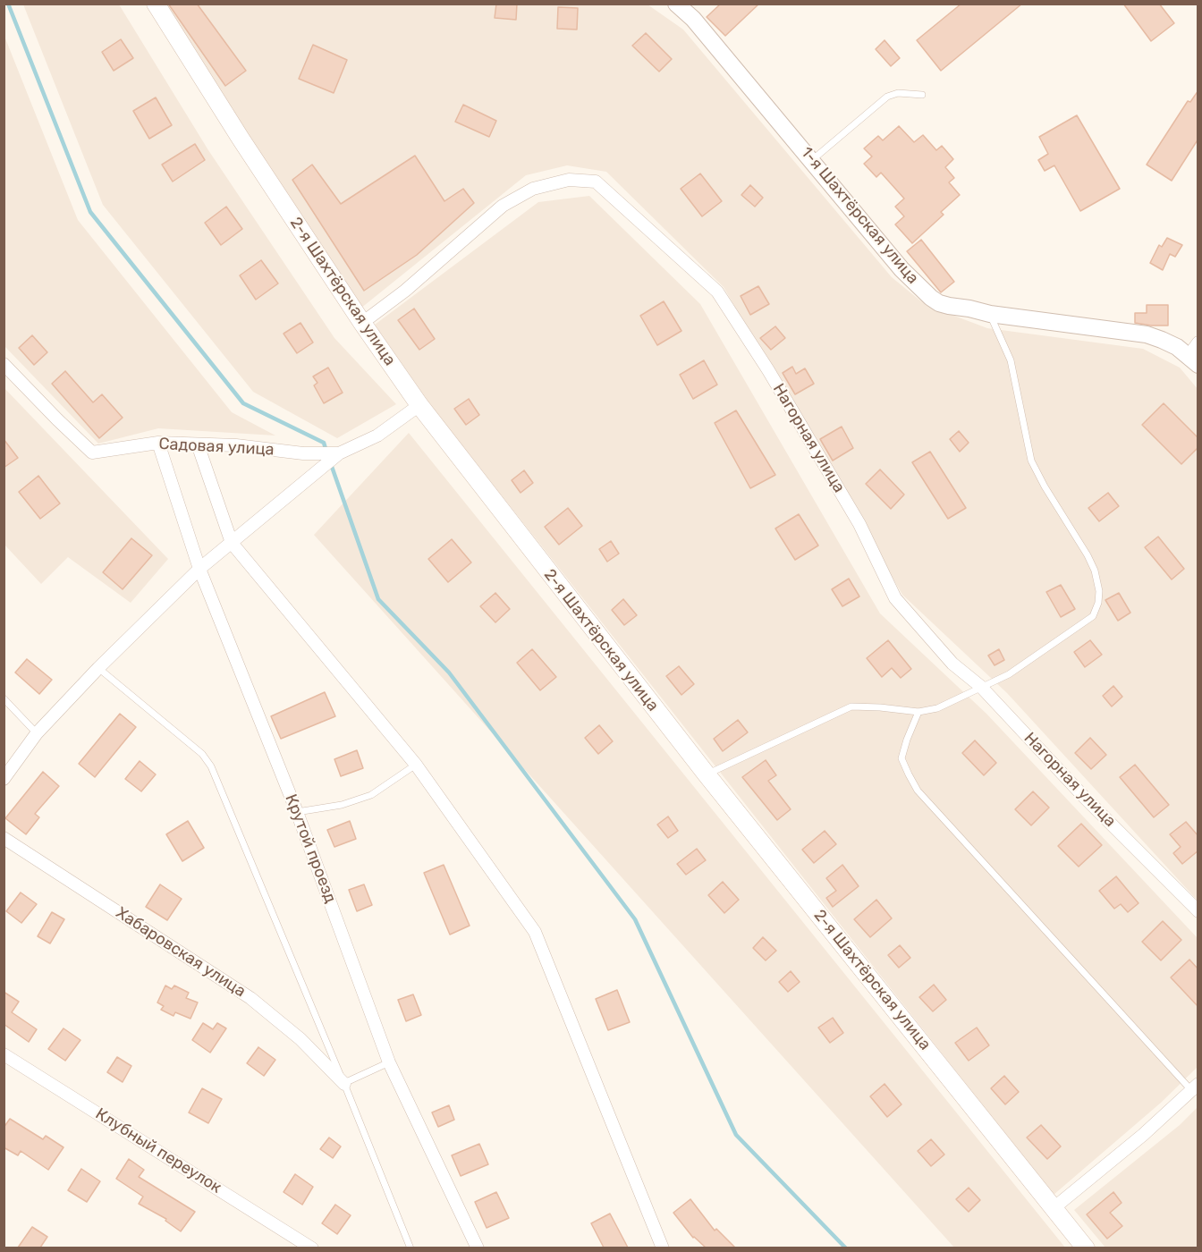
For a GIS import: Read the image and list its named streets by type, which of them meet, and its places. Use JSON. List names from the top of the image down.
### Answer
{
  "streets": {
    "main road": ["2-я Шахтёрская улица"],
    "street": [
      "1-я Шахтёрская улица",
      "Нагорная улица",
      "Садовая улица",
      "Крутой проезд",
      "Хабаровская улица",
      "Клубный переулок"
    ]
  },
  "crossings": [
    ["2-я Шахтёрская улица", "Нагорная улица"],
    ["2-я Шахтёрская улица", "Садовая улица"],
    ["Садовая улица", "Крутой проезд"]
  ]
}
